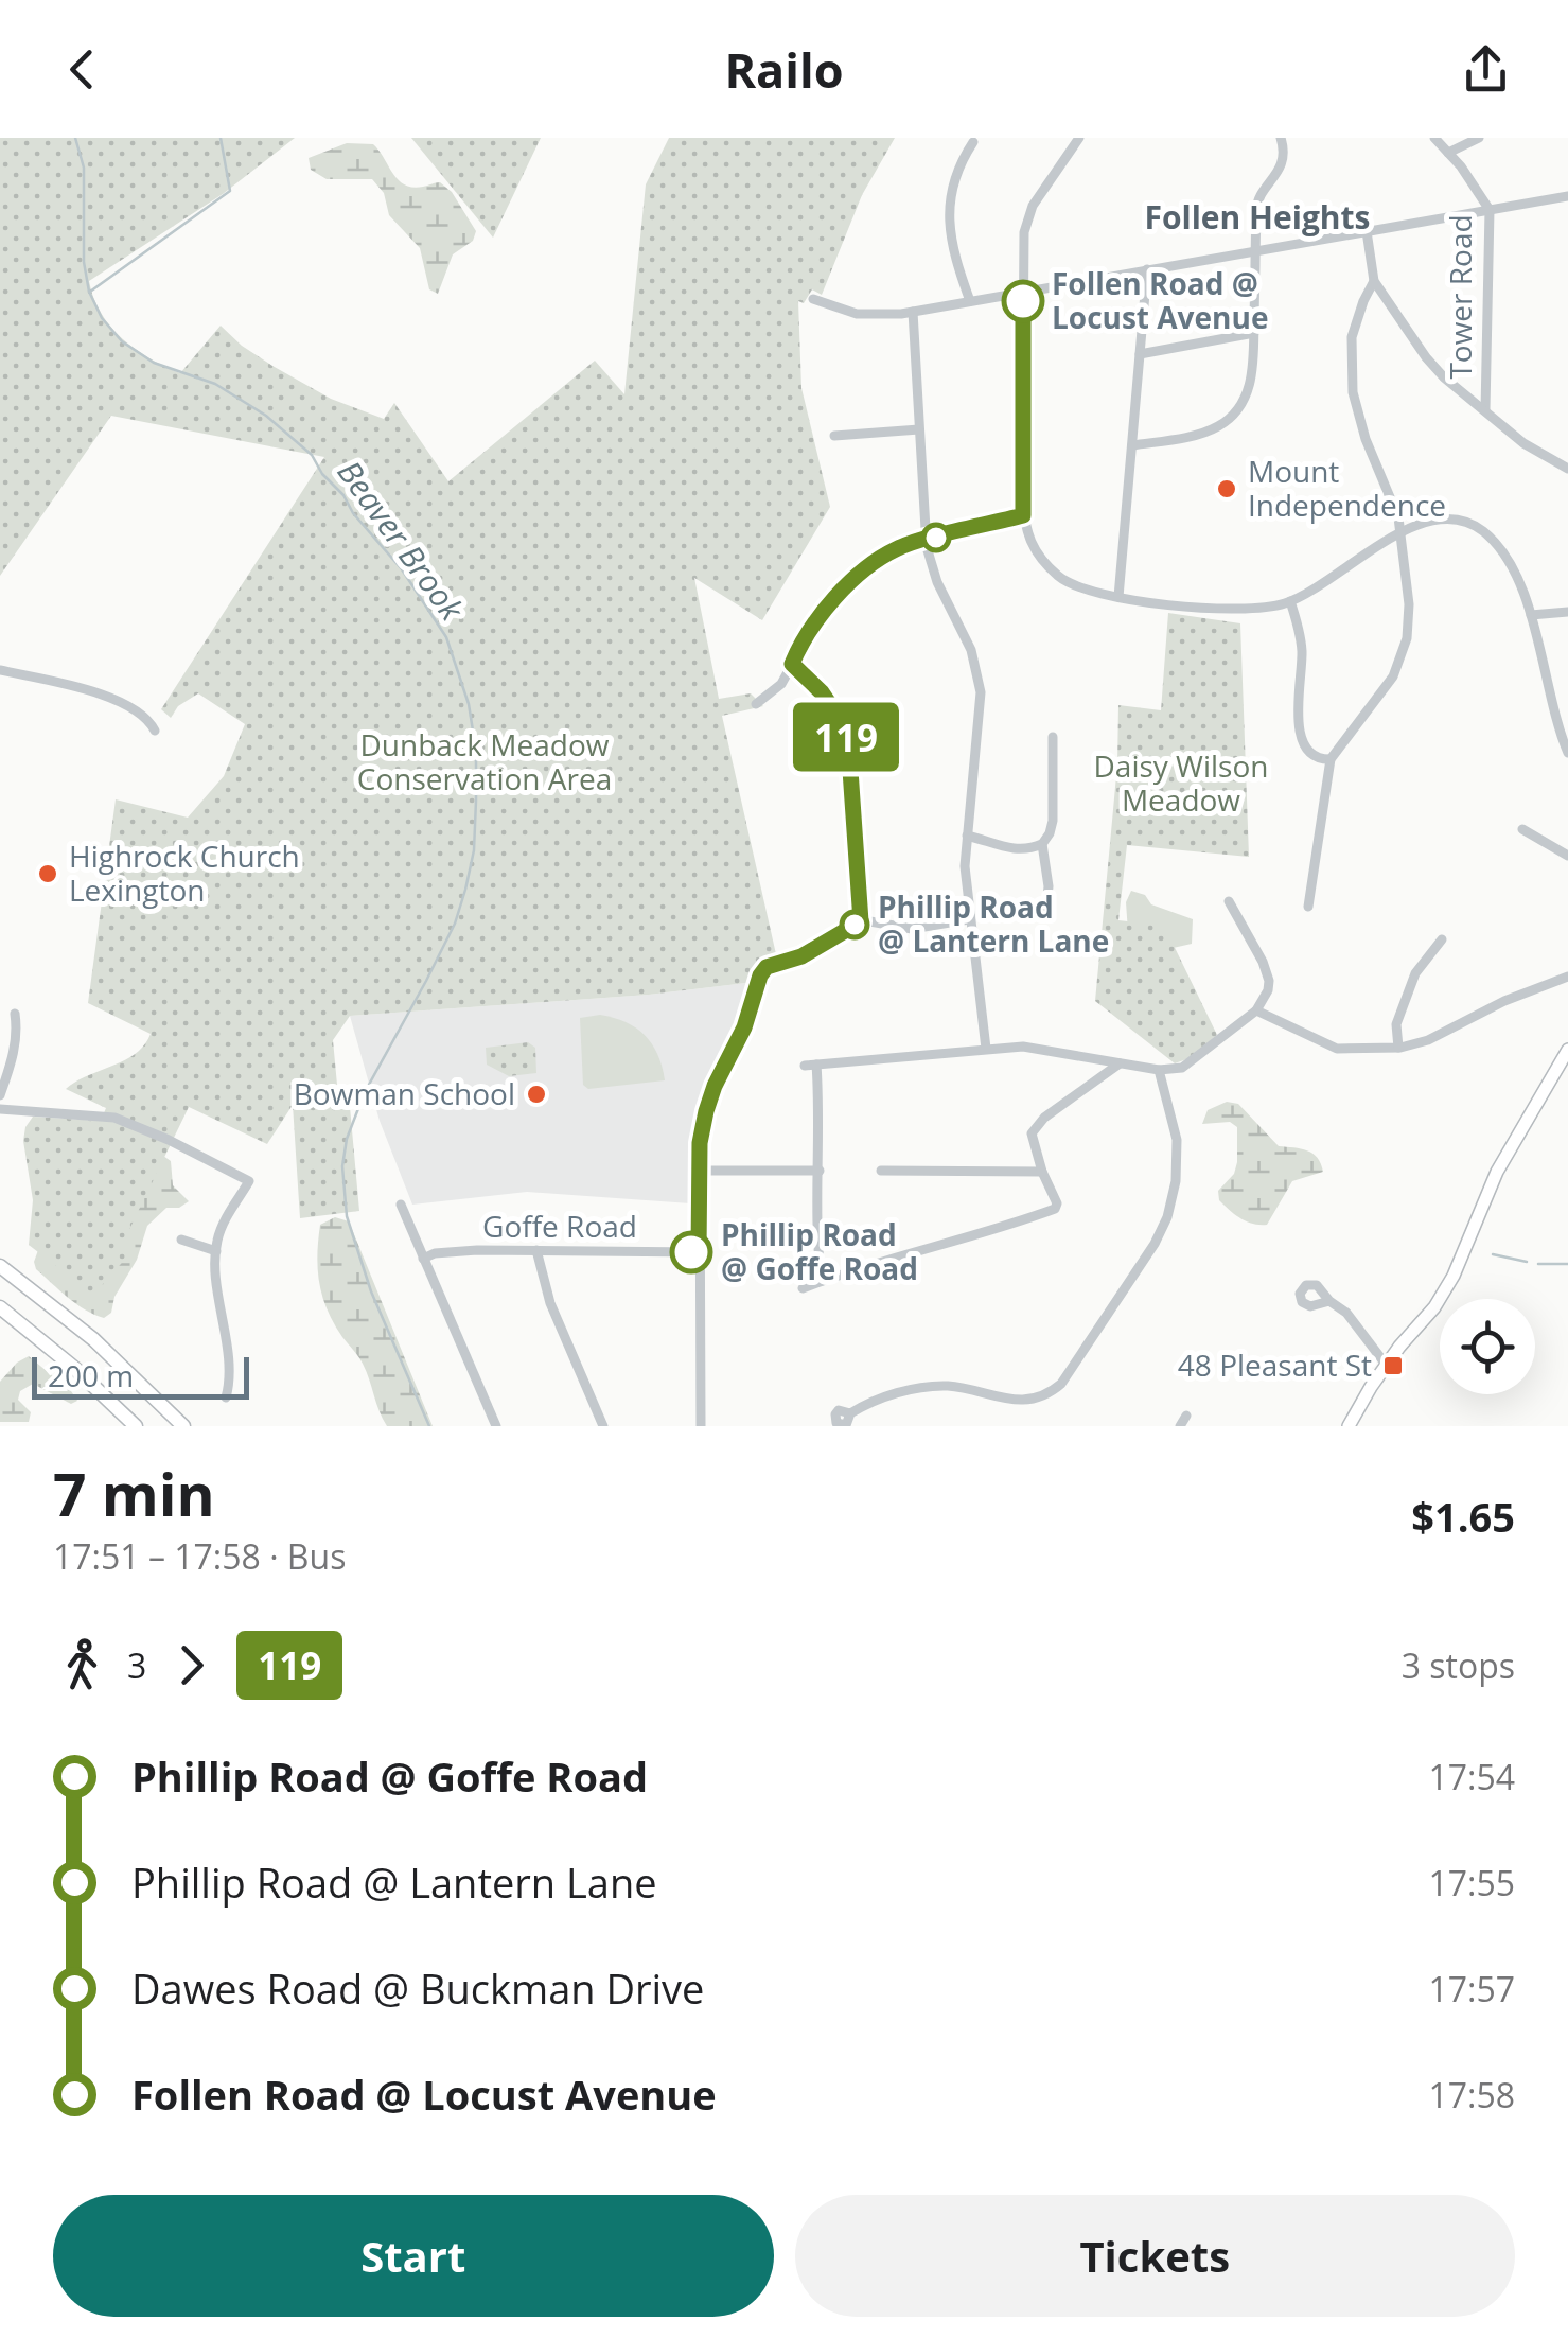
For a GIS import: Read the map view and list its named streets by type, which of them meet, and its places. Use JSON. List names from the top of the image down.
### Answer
{
  "streets": {
    "street": ["Tower Road", "Goffe Road"]
  },
  "districts": ["Follen Heights"],
  "water": ["Beaver Brook"],
  "parks": ["Dunback Meadow Conservation Area", "Daisy Wilson Meadow"],
  "places": {
    "other": [
      "Follen Road @ Locust Avenue",
      "Mount Independence",
      "Highrock Church Lexington",
      "Phillip Road @ Lantern Lane",
      "Bowman School",
      "Phillip Road @ Goffe Road"
    ],
    "transit": ["48 Pleasant St"]
  },
  "lines": ["bus line 119"],
  "scale_bar": "200 m",
  "page": {
    "header": "Railo",
    "on_map": "119",
    "scale": "200 m",
    "heading": ["7 min", "17:51 – 17:58 · Bus", "$1.65"],
    "legs": ["3", "119", "3 stops"],
    "list": [
      {
        "name": "Phillip Road @ Goffe Road",
        "value": "17:54"
      },
      {
        "name": "Phillip Road @ Lantern Lane",
        "value": "17:55"
      },
      {
        "name": "Dawes Road @ Buckman Drive",
        "value": "17:57"
      },
      {
        "name": "Follen Road @ Locust Avenue",
        "value": "17:58"
      }
    ],
    "buttons": ["Start", "Tickets"]
  }
}
